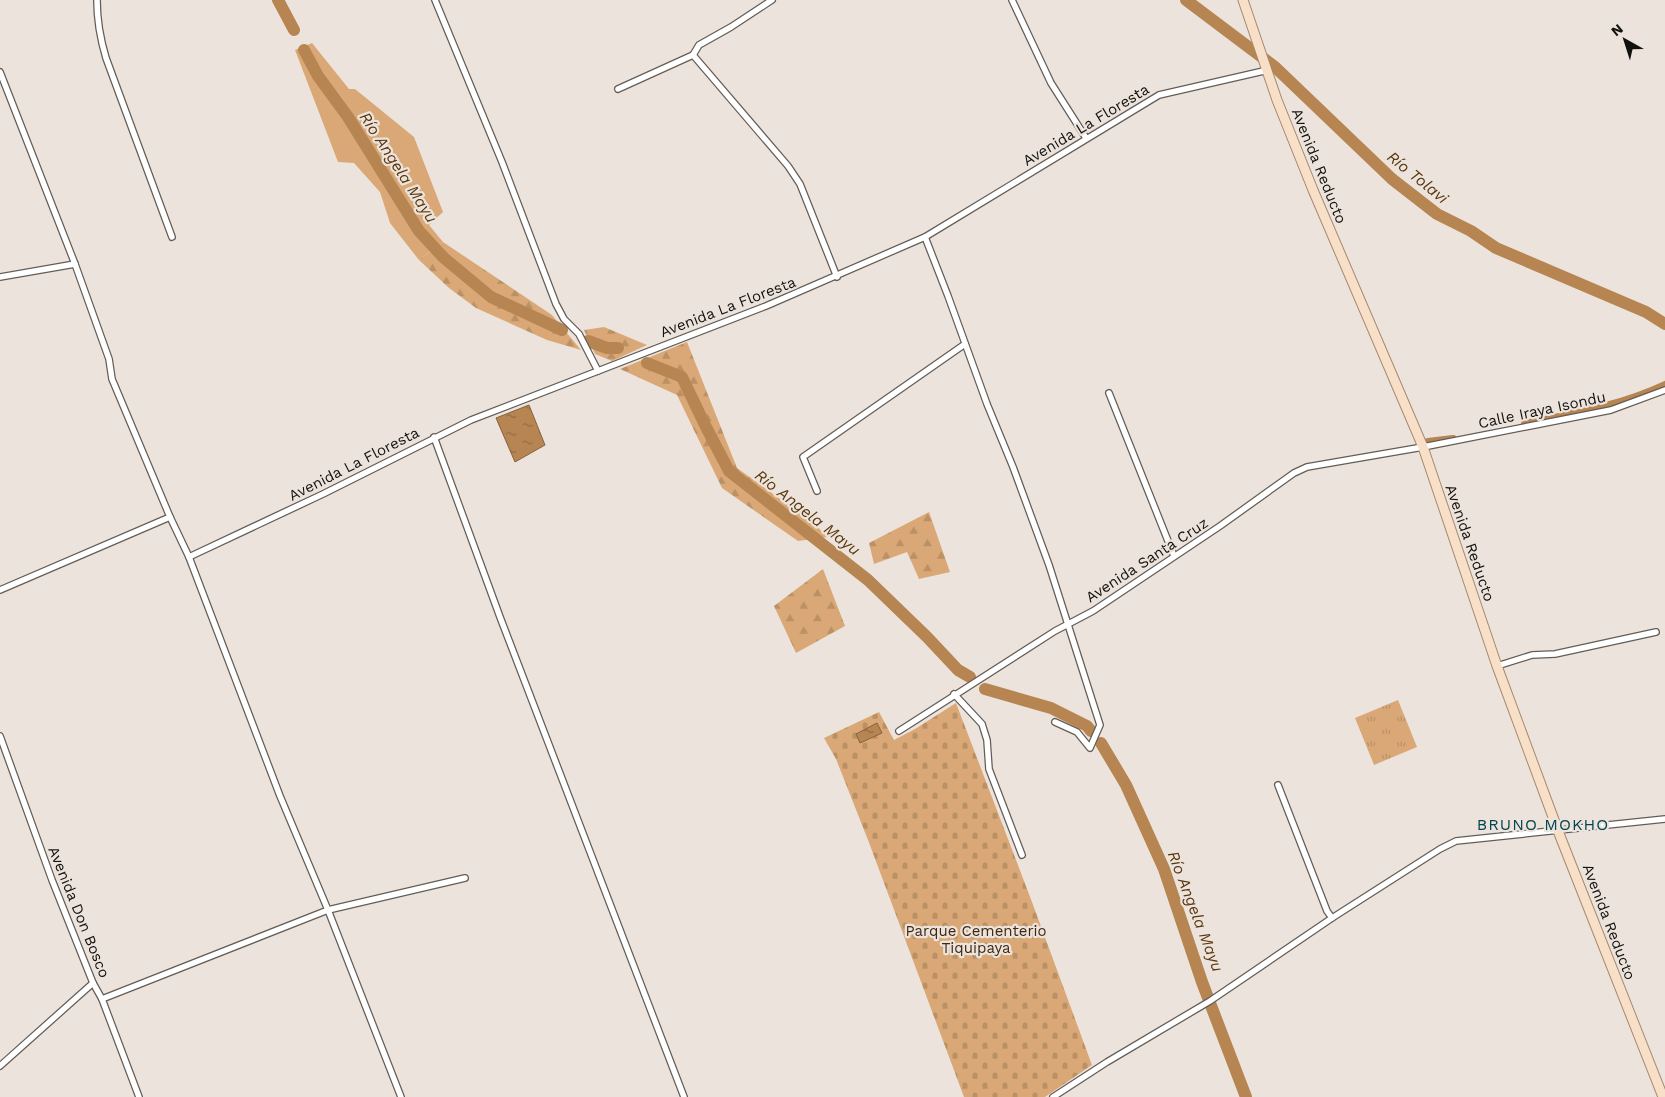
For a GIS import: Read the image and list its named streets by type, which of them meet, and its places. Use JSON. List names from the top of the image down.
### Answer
{
  "streets": {
    "main road": ["Avenida Reducto"],
    "street": [
      "Avenida La Floresta",
      "Calle Iraya Isondu",
      "Avenida Santa Cruz",
      "Avenida Don Bosco"
    ]
  },
  "crossings": [
    ["Avenida La Floresta", "Avenida Reducto"],
    ["Avenida Reducto", "Calle Iraya Isondu"],
    ["Avenida Reducto", "Avenida Santa Cruz"],
    ["Calle Iraya Isondu", "Avenida Santa Cruz"]
  ],
  "districts": ["BRUNO MOKHO"],
  "water": ["Río Angela Mayu", "Río Tolavi"],
  "parks": ["Parque Cementerio Tiquipaya"],
  "north": "top left"
}
